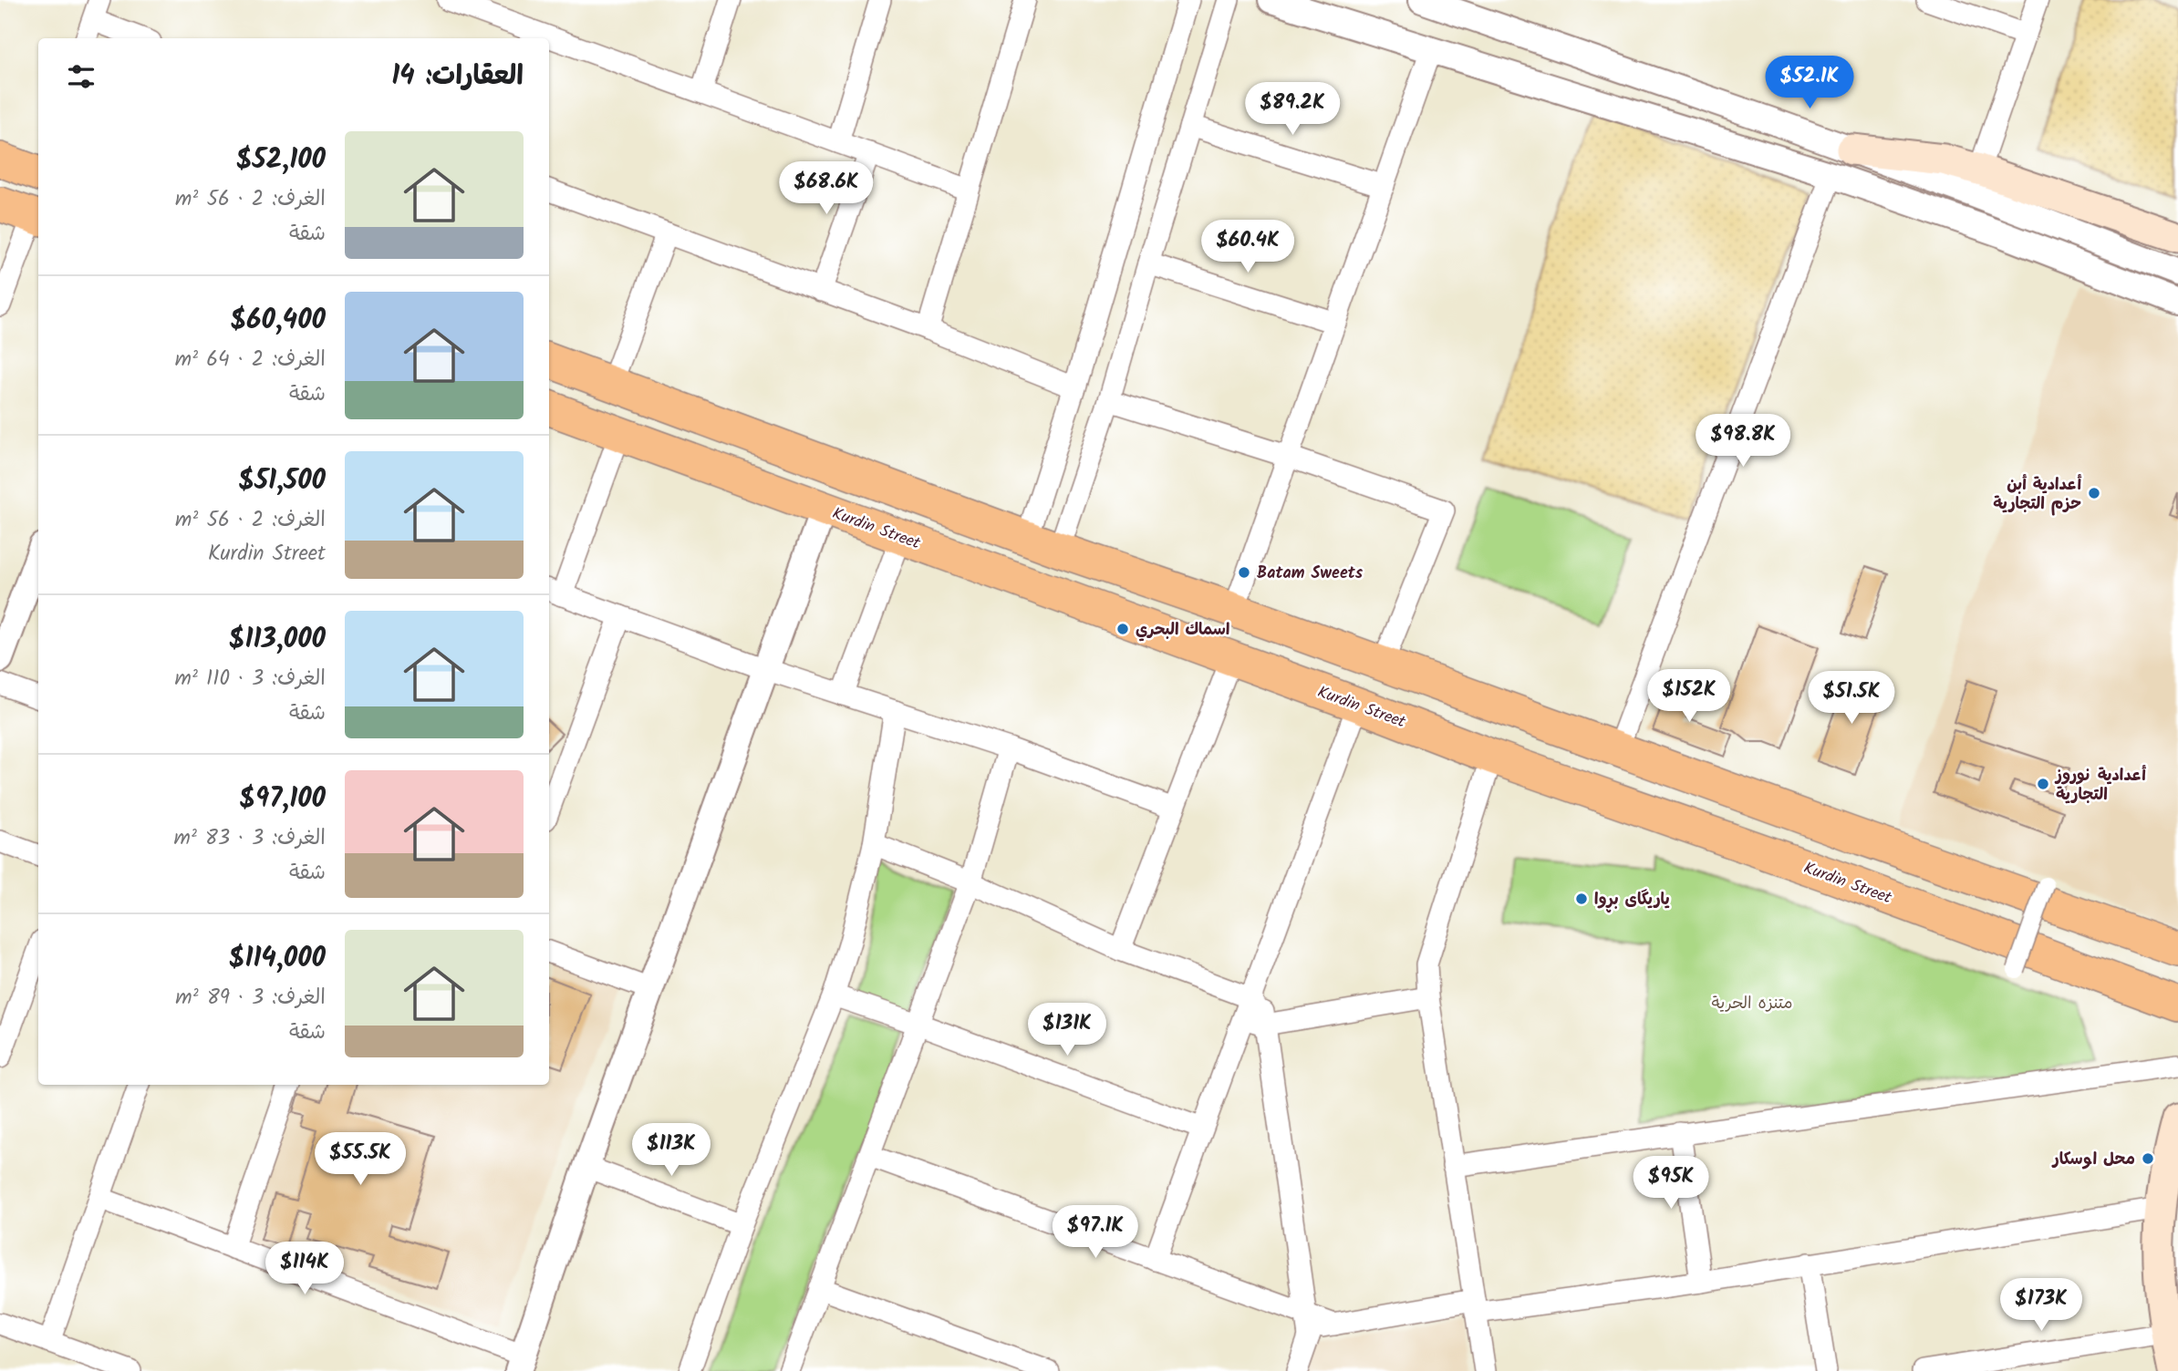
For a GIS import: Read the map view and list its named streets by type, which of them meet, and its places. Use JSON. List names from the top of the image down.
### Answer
{
  "streets": {
    "main road": ["Kurdin Street"]
  },
  "parks": ["متنزه الحرية"],
  "places": [
    "أعدادية أبن حزم التجارية",
    "Batam Sweets",
    "اسماك البحري",
    "أعدادية نوروز التجارية",
    "یاریگای بڕوا",
    "محل اوسكار"
  ],
  "page": {
    "heading": "العقارات: 14",
    "price": [
      "$52.1K",
      "$89.2K",
      "$68.6K",
      "$60.4K",
      "$98.8K",
      "$152K",
      "$51.5K",
      "$131K",
      "$113K",
      "$55.5K",
      "$95K",
      "$97.1K",
      "$114K",
      "$173K"
    ],
    "list": [
      {
        "name": "$52,100",
        "note": "الغرف: 2 · 56 m² · شقة"
      },
      {
        "name": "$60,400",
        "note": "الغرف: 2 · 64 m² · شقة"
      },
      {
        "name": "$51,500",
        "note": "الغرف: 2 · 56 m² · Kurdin Street"
      },
      {
        "name": "$113,000",
        "note": "الغرف: 3 · 110 m² · شقة"
      },
      {
        "name": "$97,100",
        "note": "الغرف: 3 · 83 m² · شقة"
      },
      {
        "name": "$114,000",
        "note": "الغرف: 3 · 89 m² · شقة"
      }
    ]
  }
}
